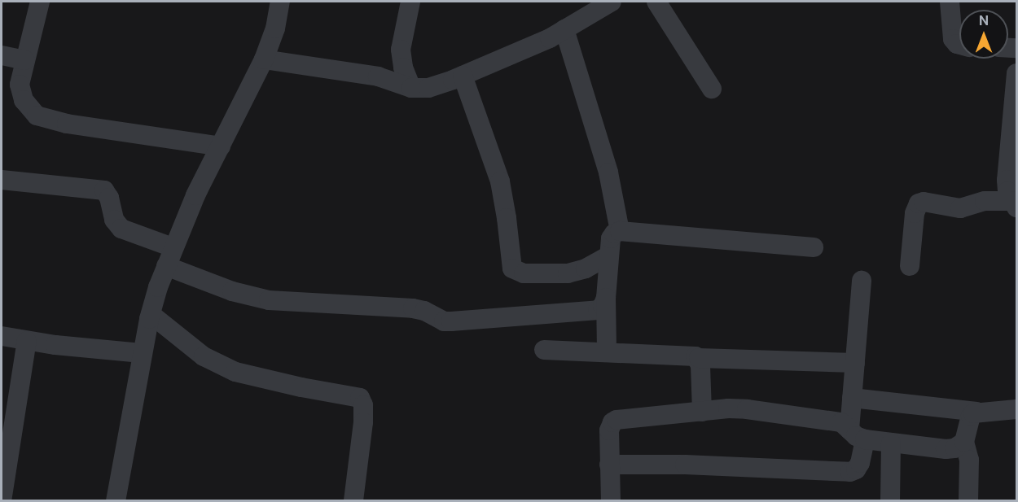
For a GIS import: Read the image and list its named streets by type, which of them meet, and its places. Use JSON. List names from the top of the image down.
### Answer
{
  "north": "top"
}
